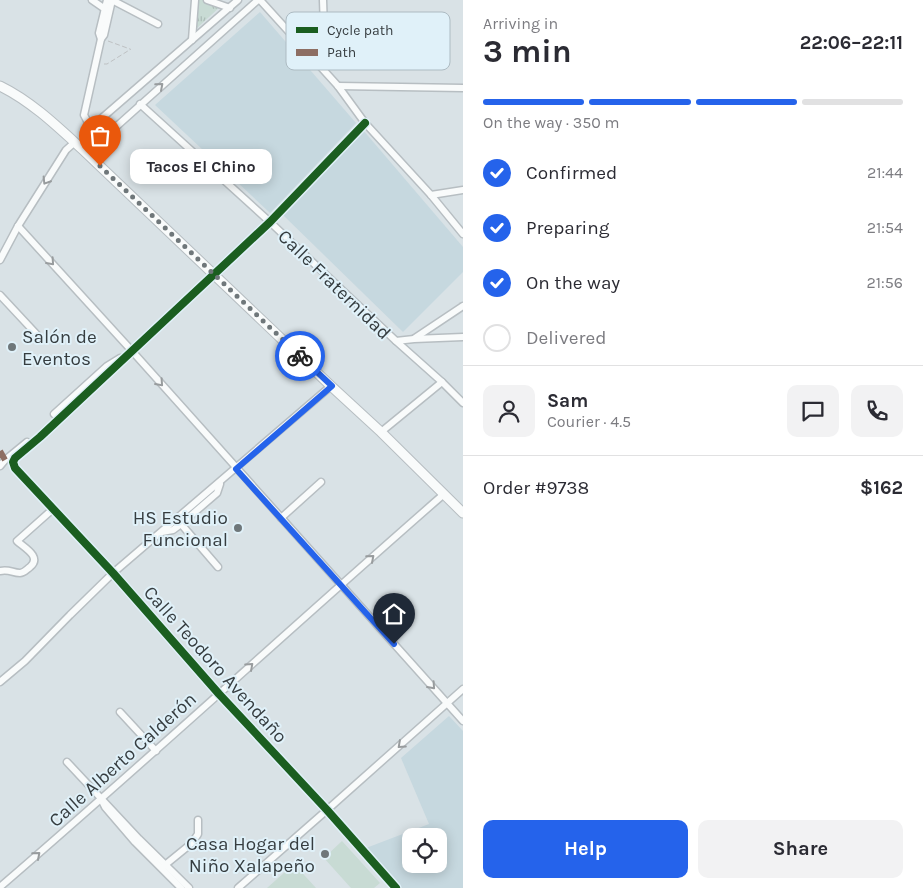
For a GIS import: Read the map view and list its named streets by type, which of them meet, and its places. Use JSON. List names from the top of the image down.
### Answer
{
  "streets": {
    "street": ["Calle Fraternidad", "Calle Teodoro Avendaño", "Calle Alberto Calderón"]
  },
  "crossings": [
    ["Calle Teodoro Avendaño", "Calle Alberto Calderón"]
  ],
  "one_way": ["Calle Alberto Calderón"],
  "places": [
    "Tacos El Chino",
    "Salón de Eventos",
    "HS Estudio Funcional",
    "Casa Hogar del Niño Xalapeño"
  ],
  "legend": ["Cycle path", "Path"],
  "page": {
    "heading": ["3 min", "Arriving in", "22:06–22:11"],
    "panel": [
      "Sam",
      "Courier · 4.5",
      "Order #9738",
      "$162"
    ],
    "bar": "On the way · 350 m",
    "list": [
      ["Confirmed", "21:44"],
      ["Preparing", "21:54"],
      ["On the way", "21:56"],
      "Delivered"
    ],
    "bubble": "Tacos El Chino",
    "buttons": ["Help", "Share"]
  }
}
